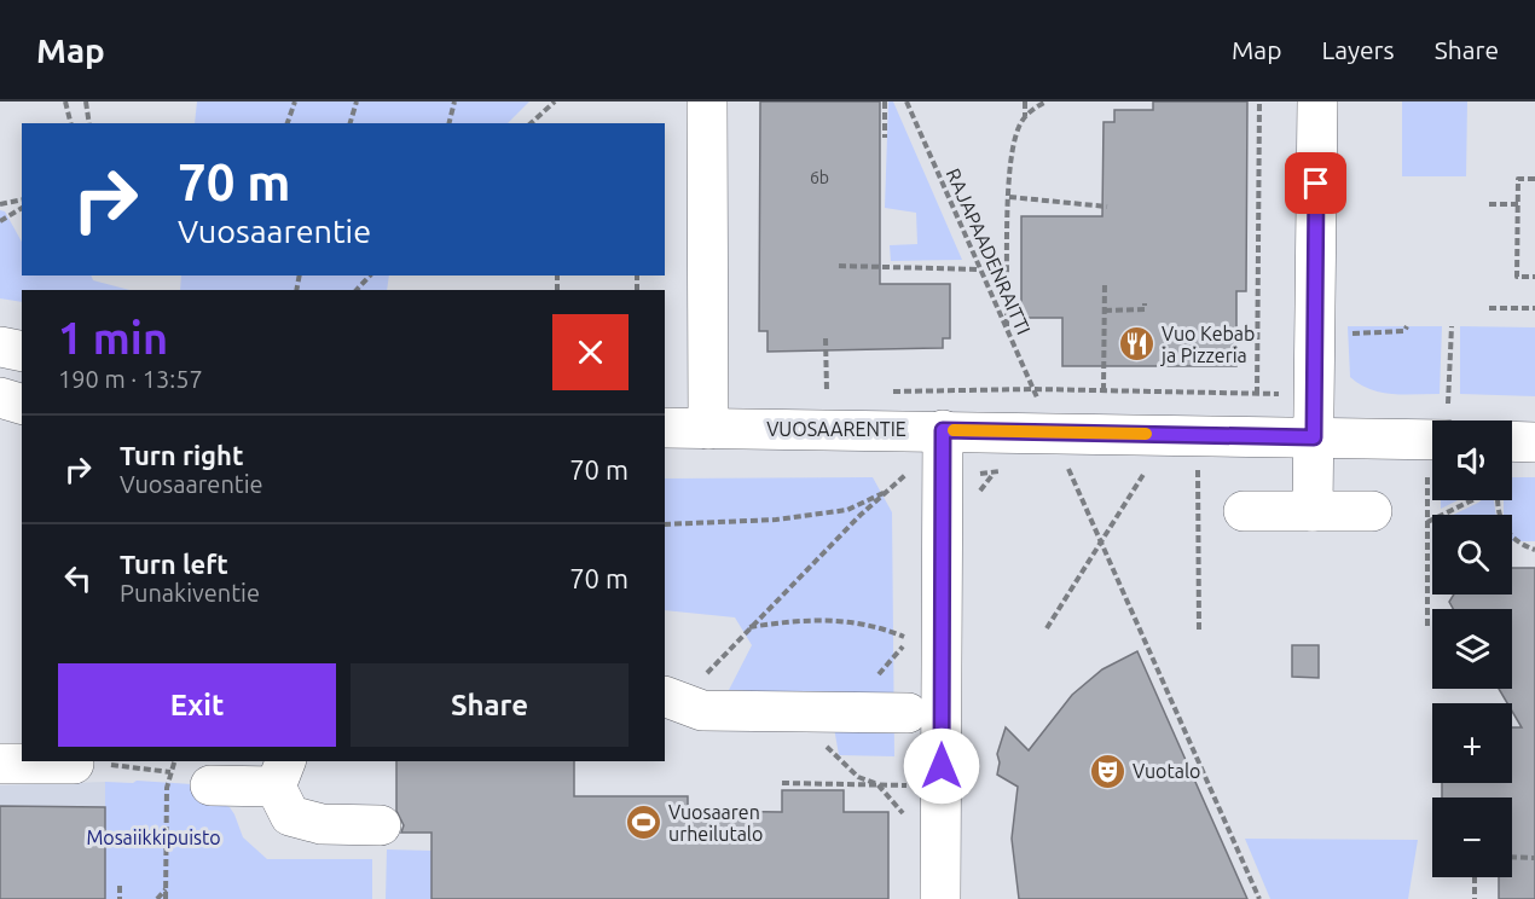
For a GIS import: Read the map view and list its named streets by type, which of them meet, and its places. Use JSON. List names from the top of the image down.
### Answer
{
  "streets": {
    "street": ["VUOSAARENTIE"],
    "path": ["RAJAPAADENRAITTI"]
  },
  "parks": ["Mosaiikkipuisto"],
  "places": {
    "restaurant": ["Vuo Kebab ja Pizzeria"],
    "theatre": ["Vuotalo"],
    "sports": ["Vuosaaren urheilutalo"]
  },
  "house_numbers": ["6b"],
  "page": {
    "header": "Map",
    "nav": ["Map", "Layers", "Share"],
    "turn": ["70 m", "Vuosaarentie"],
    "heading": ["1 min", "190 m · 13:57"],
    "list": [
      {
        "name": "Turn right",
        "note": "Vuosaarentie",
        "value": "70 m"
      },
      {
        "name": "Turn left",
        "note": "Punakiventie",
        "value": "70 m"
      }
    ],
    "map_buttons": ["+", "−"],
    "buttons": ["Exit", "Share"]
  }
}
